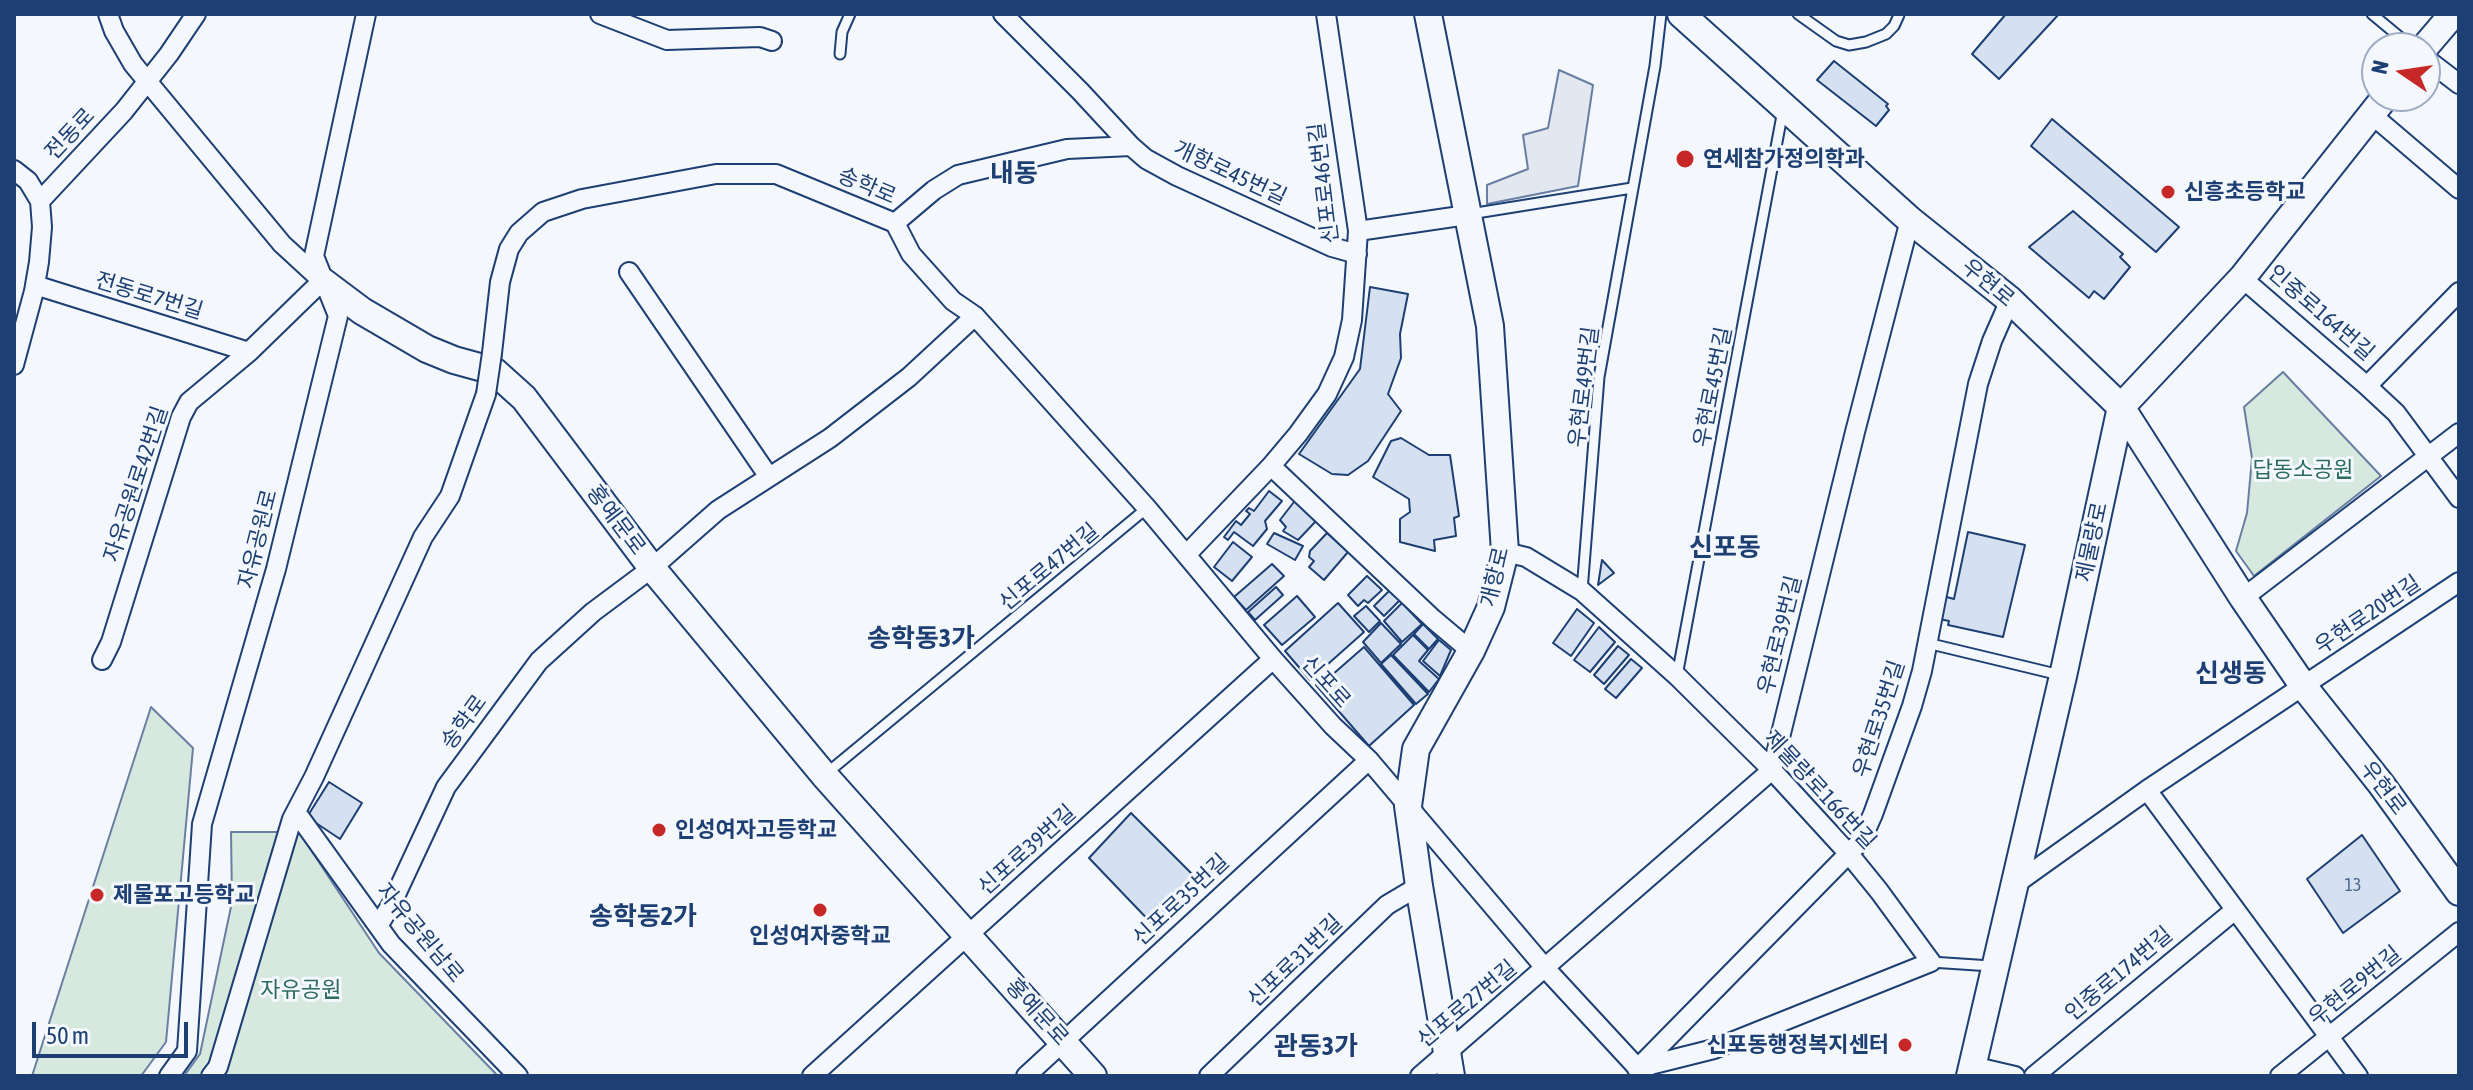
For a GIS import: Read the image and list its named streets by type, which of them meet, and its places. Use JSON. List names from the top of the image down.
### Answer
{
  "streets": {
    "street": [
      "전동로",
      "개항로45번길",
      "신포로46번길",
      "송학로",
      "우현로",
      "전동로7번길",
      "인중로164번길",
      "자유공원로42번길",
      "홍예문로",
      "자유공원로",
      "제물량로",
      "개항로",
      "우현로20번길",
      "우현로39번길",
      "신포로",
      "우현로35번길",
      "제물량로166번길",
      "신포로39번길",
      "신포로35번길",
      "자유공원남로",
      "신포로31번길",
      "인중로174번길",
      "우현로9번길",
      "신포로27번길"
    ],
    "lane": ["우현로49번길", "우현로45번길", "신포로47번길"]
  },
  "crossings": [
    ["전동로", "홍예문로"],
    ["개항로45번길", "신포로46번길"],
    ["신포로46번길", "신포로"],
    ["송학로", "홍예문로"],
    ["송학로", "신포로"],
    ["송학로", "자유공원남로"],
    ["우현로", "우현로45번길"],
    ["우현로", "제물량로"],
    ["우현로", "우현로20번길"],
    ["우현로", "우현로39번길"],
    ["우현로", "우현로35번길"],
    ["전동로7번길", "자유공원로42번길"],
    ["우현로49번길", "제물량로166번길"],
    ["우현로45번길", "제물량로166번길"],
    ["자유공원로42번길", "홍예문로"],
    ["자유공원로42번길", "자유공원로"],
    ["홍예문로", "자유공원로"],
    ["홍예문로", "신포로47번길"],
    ["홍예문로", "신포로39번길"],
    ["홍예문로", "신포로35번길"],
    ["신포로47번길", "신포로"],
    ["개항로", "신포로"],
    ["개항로", "제물량로166번길"],
    ["개항로", "신포로31번길"],
    ["개항로", "신포로27번길"],
    ["우현로39번길", "제물량로166번길"],
    ["신포로", "우현로35번길"],
    ["신포로", "신포로39번길"],
    ["신포로", "신포로35번길"],
    ["신포로", "신포로27번길"],
    ["우현로35번길", "제물량로166번길"]
  ],
  "districts": [
    "내동",
    "신포동",
    "송학동3가",
    "신생동",
    "송학동2가",
    "관동3가"
  ],
  "parks": ["답동소공원", "자유공원"],
  "places": [
    "연세참가정의학과",
    "신흥초등학교",
    "인성여자고등학교",
    "제물포고등학교",
    "인성여자중학교",
    "신포동행정복지센터"
  ],
  "house_numbers": ["13"],
  "scale_bar": "50 m",
  "north": "left"
}
